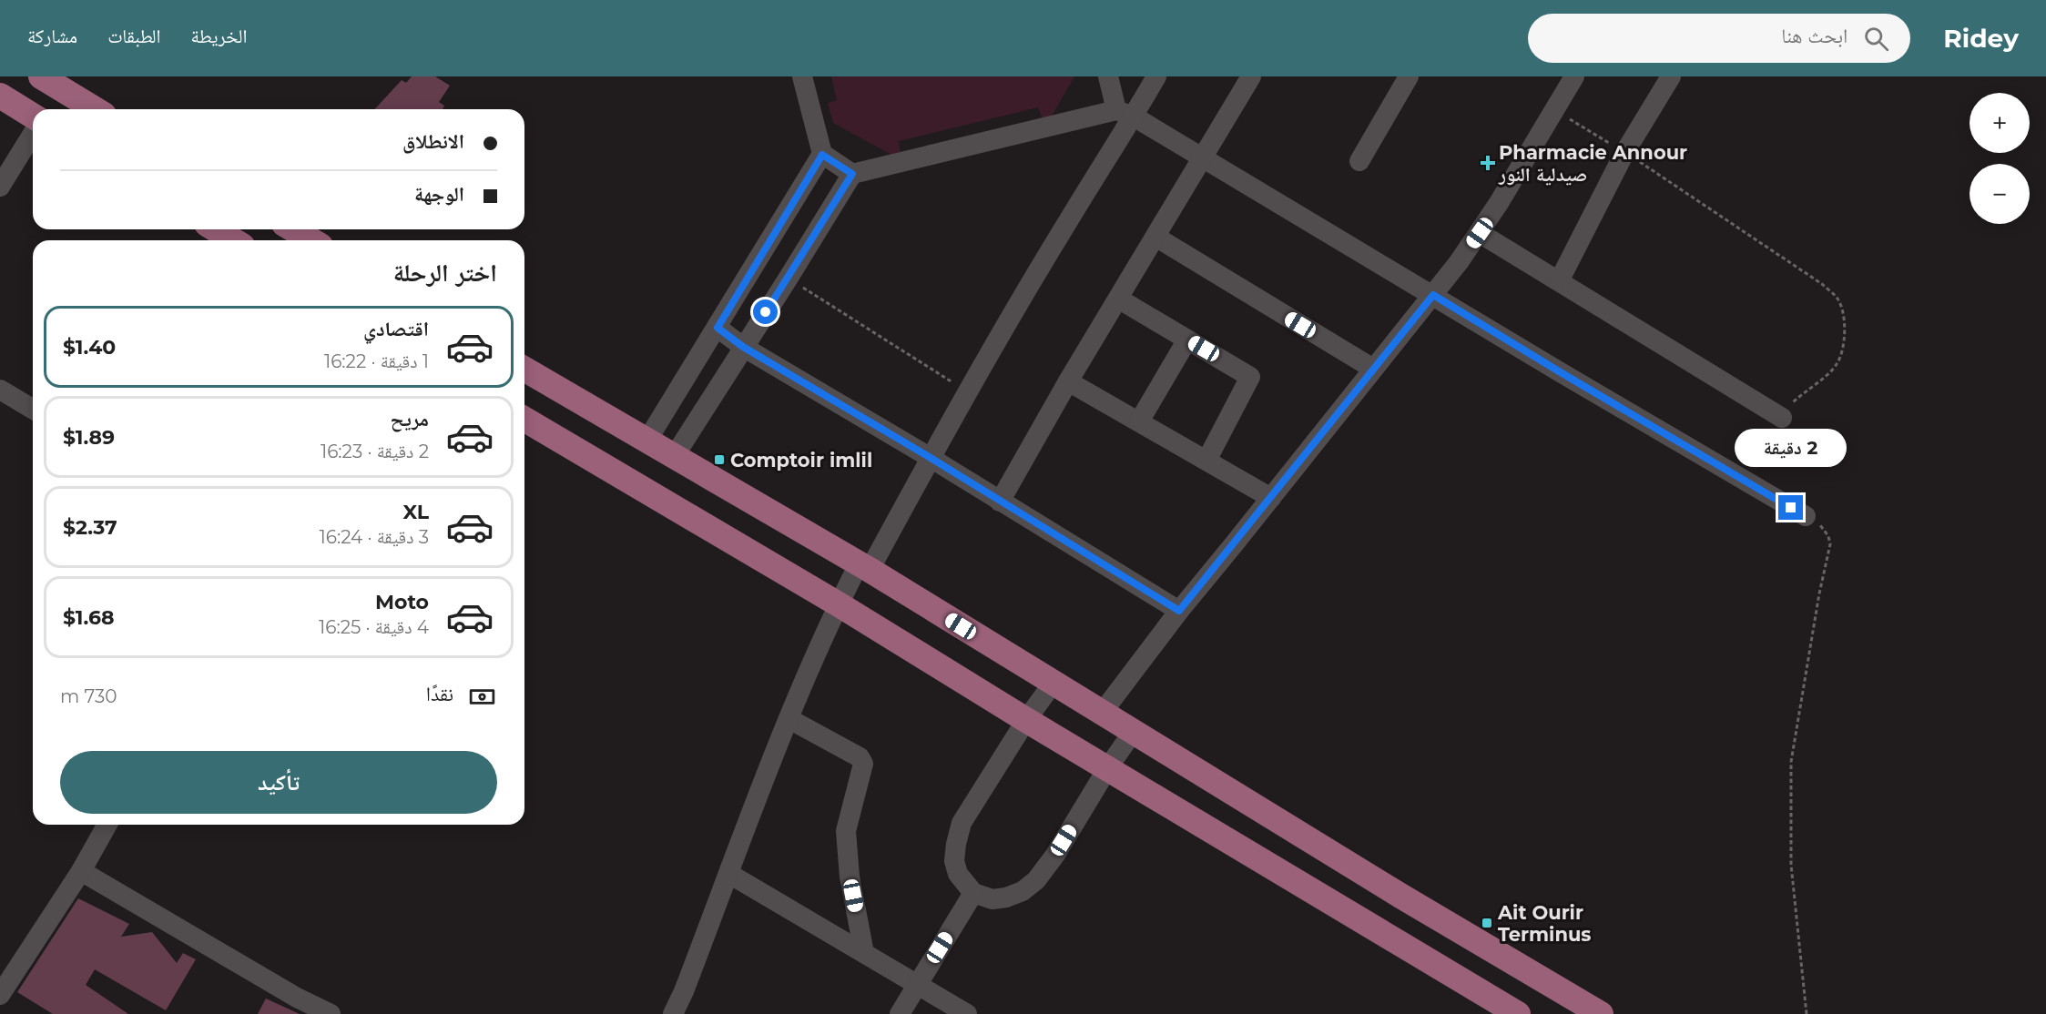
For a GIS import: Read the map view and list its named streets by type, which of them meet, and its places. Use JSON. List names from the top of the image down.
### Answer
{
  "places": {
    "health": ["Pharmacie Annour صيدلية النور"],
    "transit": ["Comptoir imlil", "Ait Ourir Terminus"]
  },
  "page": {
    "header": "Ridey",
    "search": "ابحث هنا",
    "nav": ["الخريطة", "الطبقات", "مشاركة"],
    "map_buttons": ["+", "−"],
    "banner": ["الانطلاق", "الوجهة"],
    "heading": "اختر الرحلة",
    "list": [
      {
        "name": "اقتصادي",
        "note": "1 دقيقة · 16:22",
        "value": "$1.40"
      },
      {
        "name": "مريح",
        "note": "2 دقيقة · 16:23",
        "value": "$1.89"
      },
      {
        "name": "XL",
        "note": "3 دقيقة · 16:24",
        "value": "$2.37"
      },
      {
        "name": "Moto",
        "note": "4 دقيقة · 16:25",
        "value": "$1.68"
      }
    ],
    "bubble": "2 دقيقة",
    "pay": ["نقدًا", "730 m"],
    "buttons": "تأكيد"
  }
}
